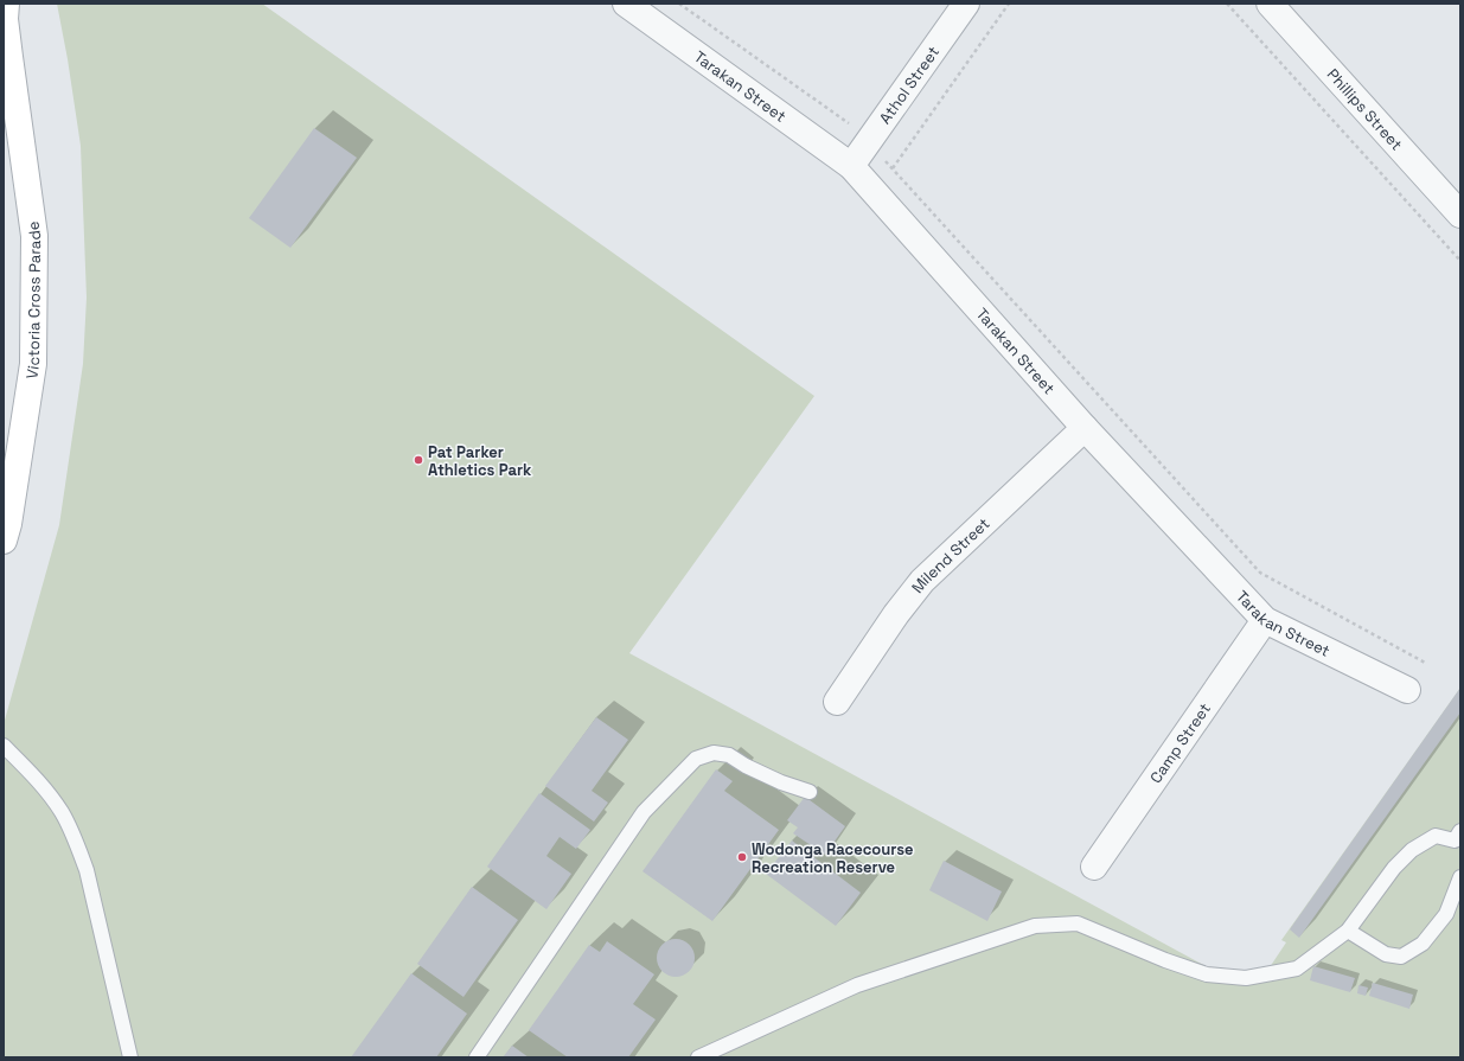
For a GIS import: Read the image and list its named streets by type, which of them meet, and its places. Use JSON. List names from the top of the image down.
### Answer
{
  "streets": {
    "main road": ["Victoria Cross Parade"],
    "street": [
      "Athol Street",
      "Tarakan Street",
      "Phillips Street",
      "Milend Street",
      "Camp Street"
    ]
  },
  "crossings": [
    ["Athol Street", "Tarakan Street"],
    ["Tarakan Street", "Milend Street"],
    ["Tarakan Street", "Camp Street"]
  ],
  "places": ["Pat Parker Athletics Park", "Wodonga Racecourse Recreation Reserve"]
}
